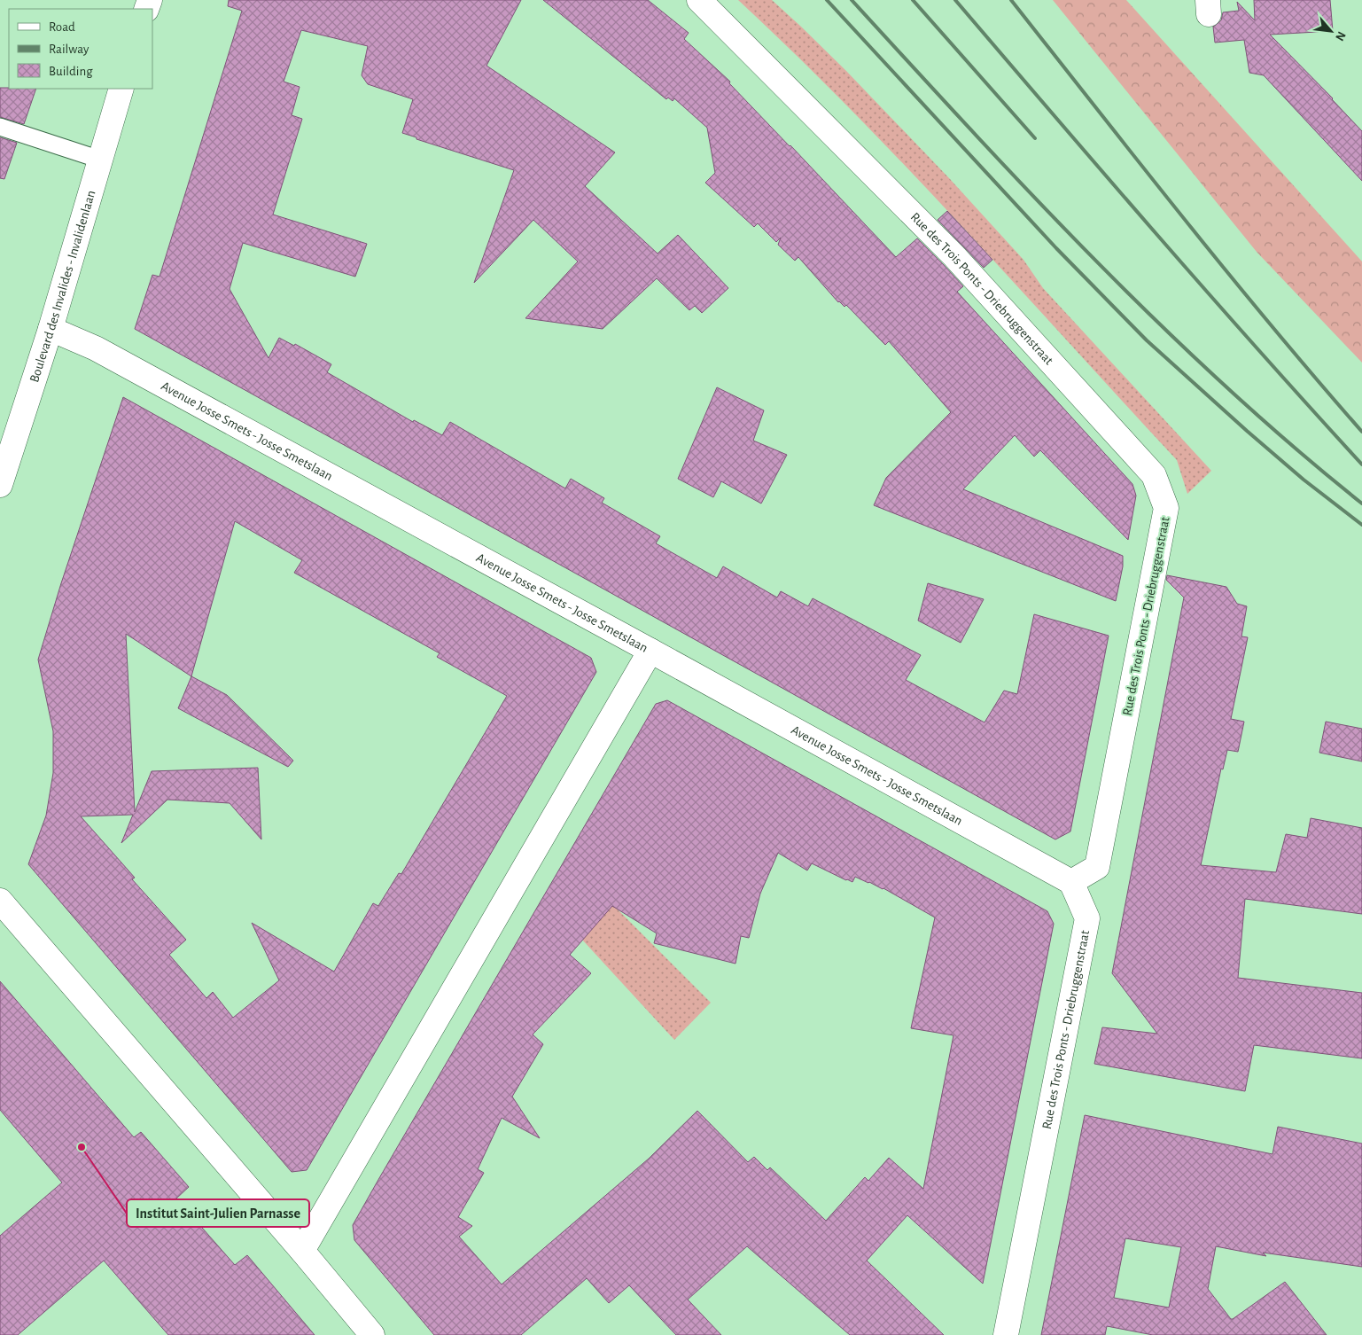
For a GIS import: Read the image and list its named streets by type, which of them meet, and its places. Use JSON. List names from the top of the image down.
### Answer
{
  "streets": {
    "street": ["Boulevard des Invalides - Invalidenlaan", "Rue des Trois Ponts - Driebruggenstraat", "Avenue Josse Smets - Josse Smetslaan"]
  },
  "crossings": [
    ["Boulevard des Invalides - Invalidenlaan", "Avenue Josse Smets - Josse Smetslaan"],
    ["Rue des Trois Ponts - Driebruggenstraat", "Avenue Josse Smets - Josse Smetslaan"]
  ],
  "places": ["Institut Saint-Julien Parnasse"],
  "legend": ["Road", "Railway", "Building"],
  "north": "bottom right"
}
